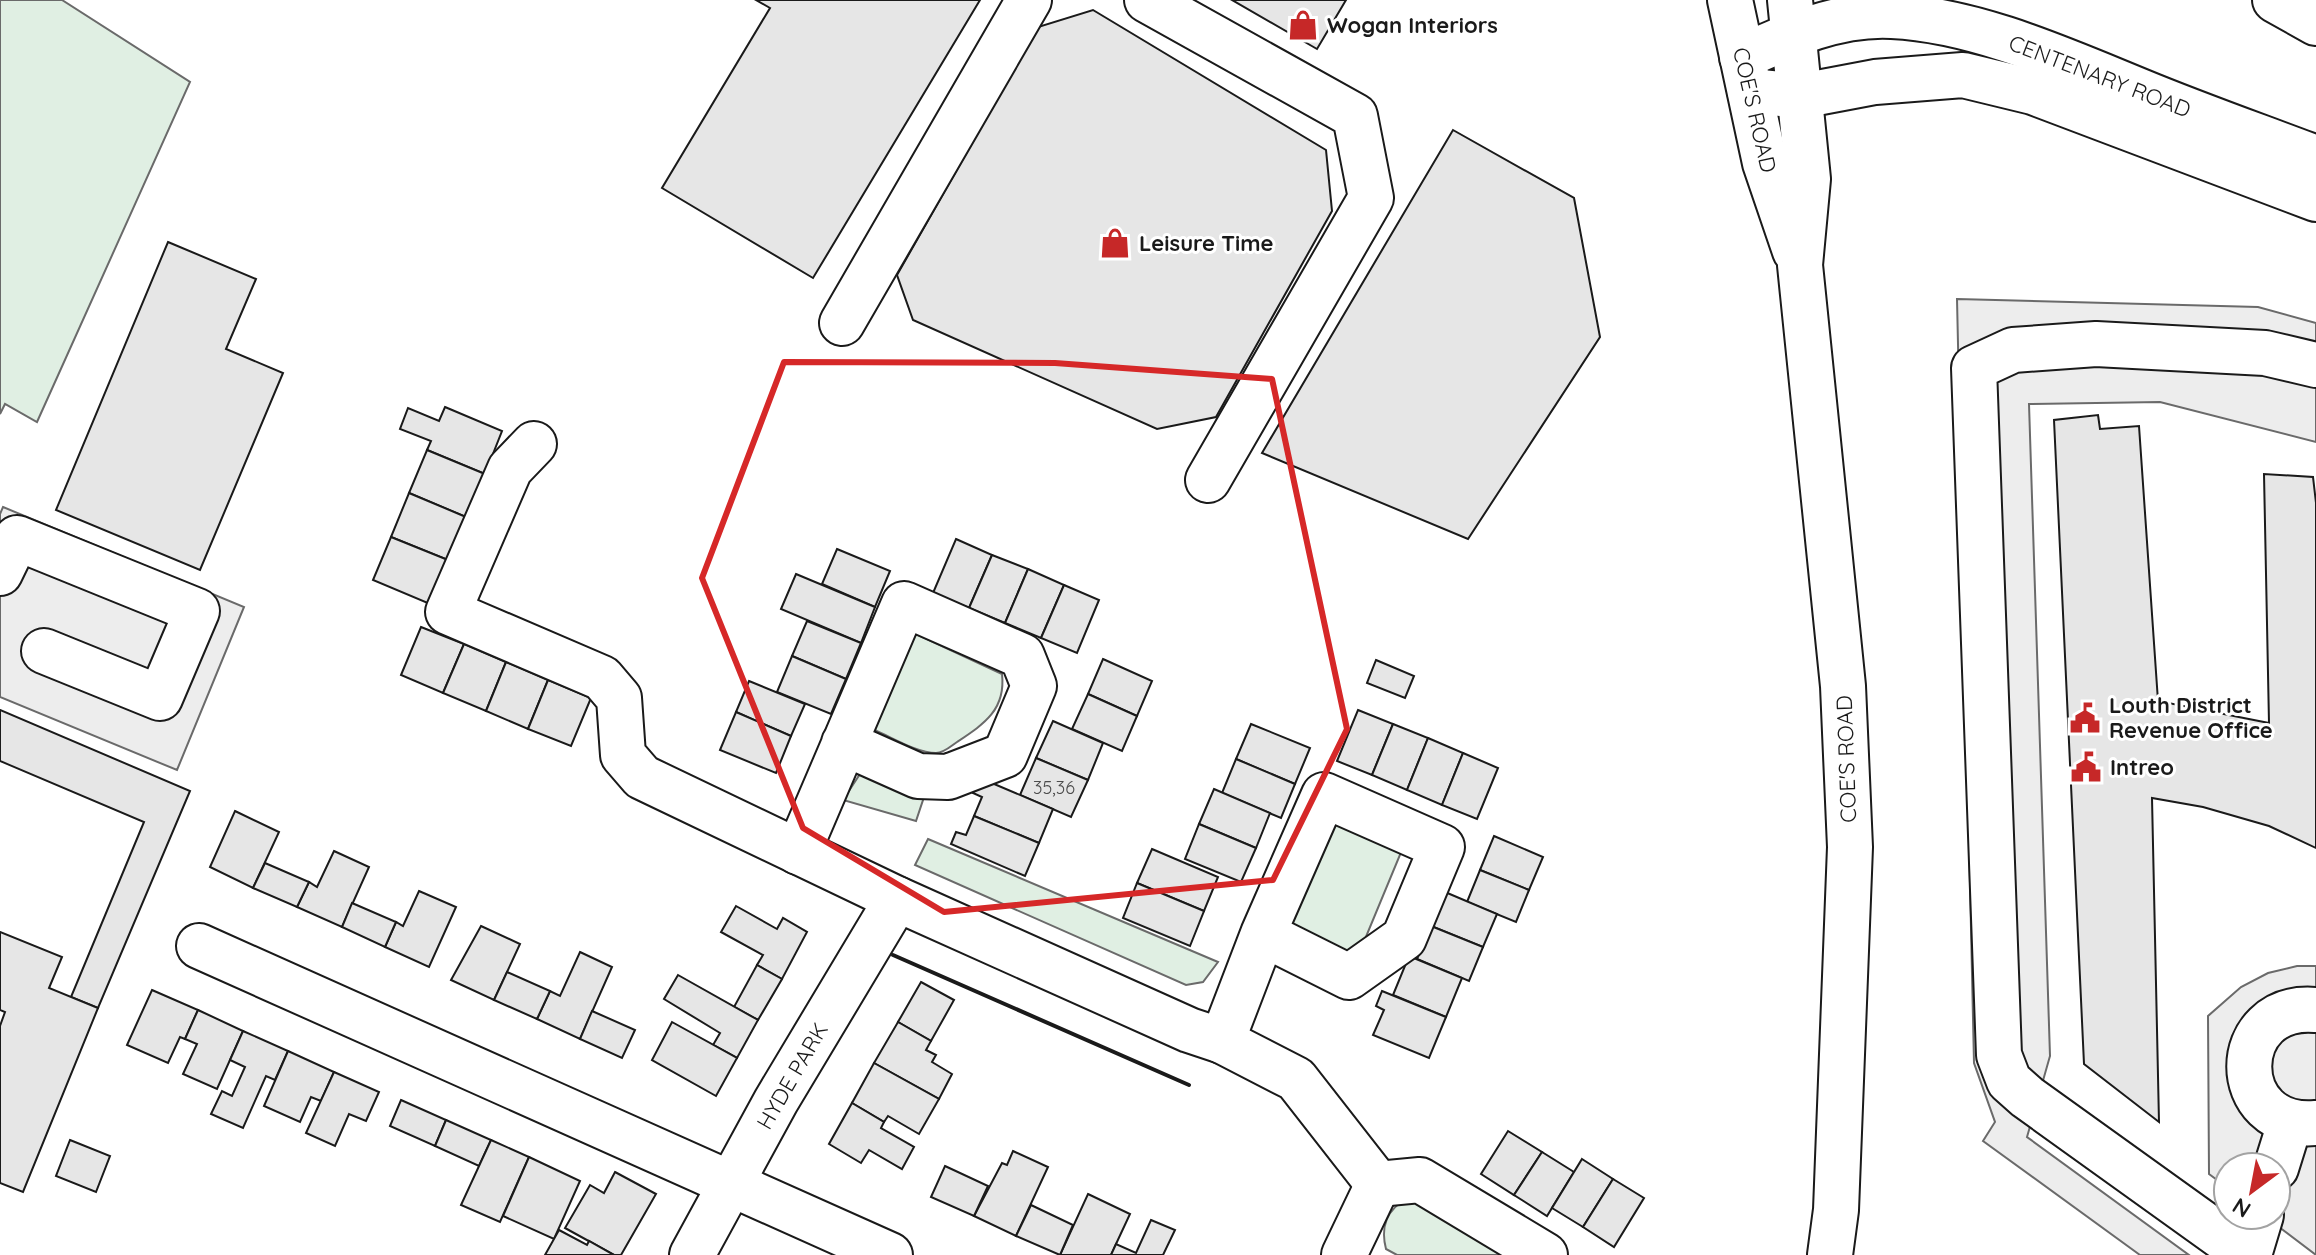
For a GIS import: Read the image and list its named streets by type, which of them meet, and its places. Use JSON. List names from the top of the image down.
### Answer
{
  "streets": {
    "street": ["CENTENARY ROAD", "COE'S ROAD", "HYDE PARK"]
  },
  "crossings": [
    ["CENTENARY ROAD", "COE'S ROAD"]
  ],
  "places": {
    "shop": ["Wogan Interiors", "Leisure Time"],
    "public building": ["Louth District Revenue Office", "Intreo"]
  },
  "house_numbers": ["35,36"],
  "north": "bottom left"
}
